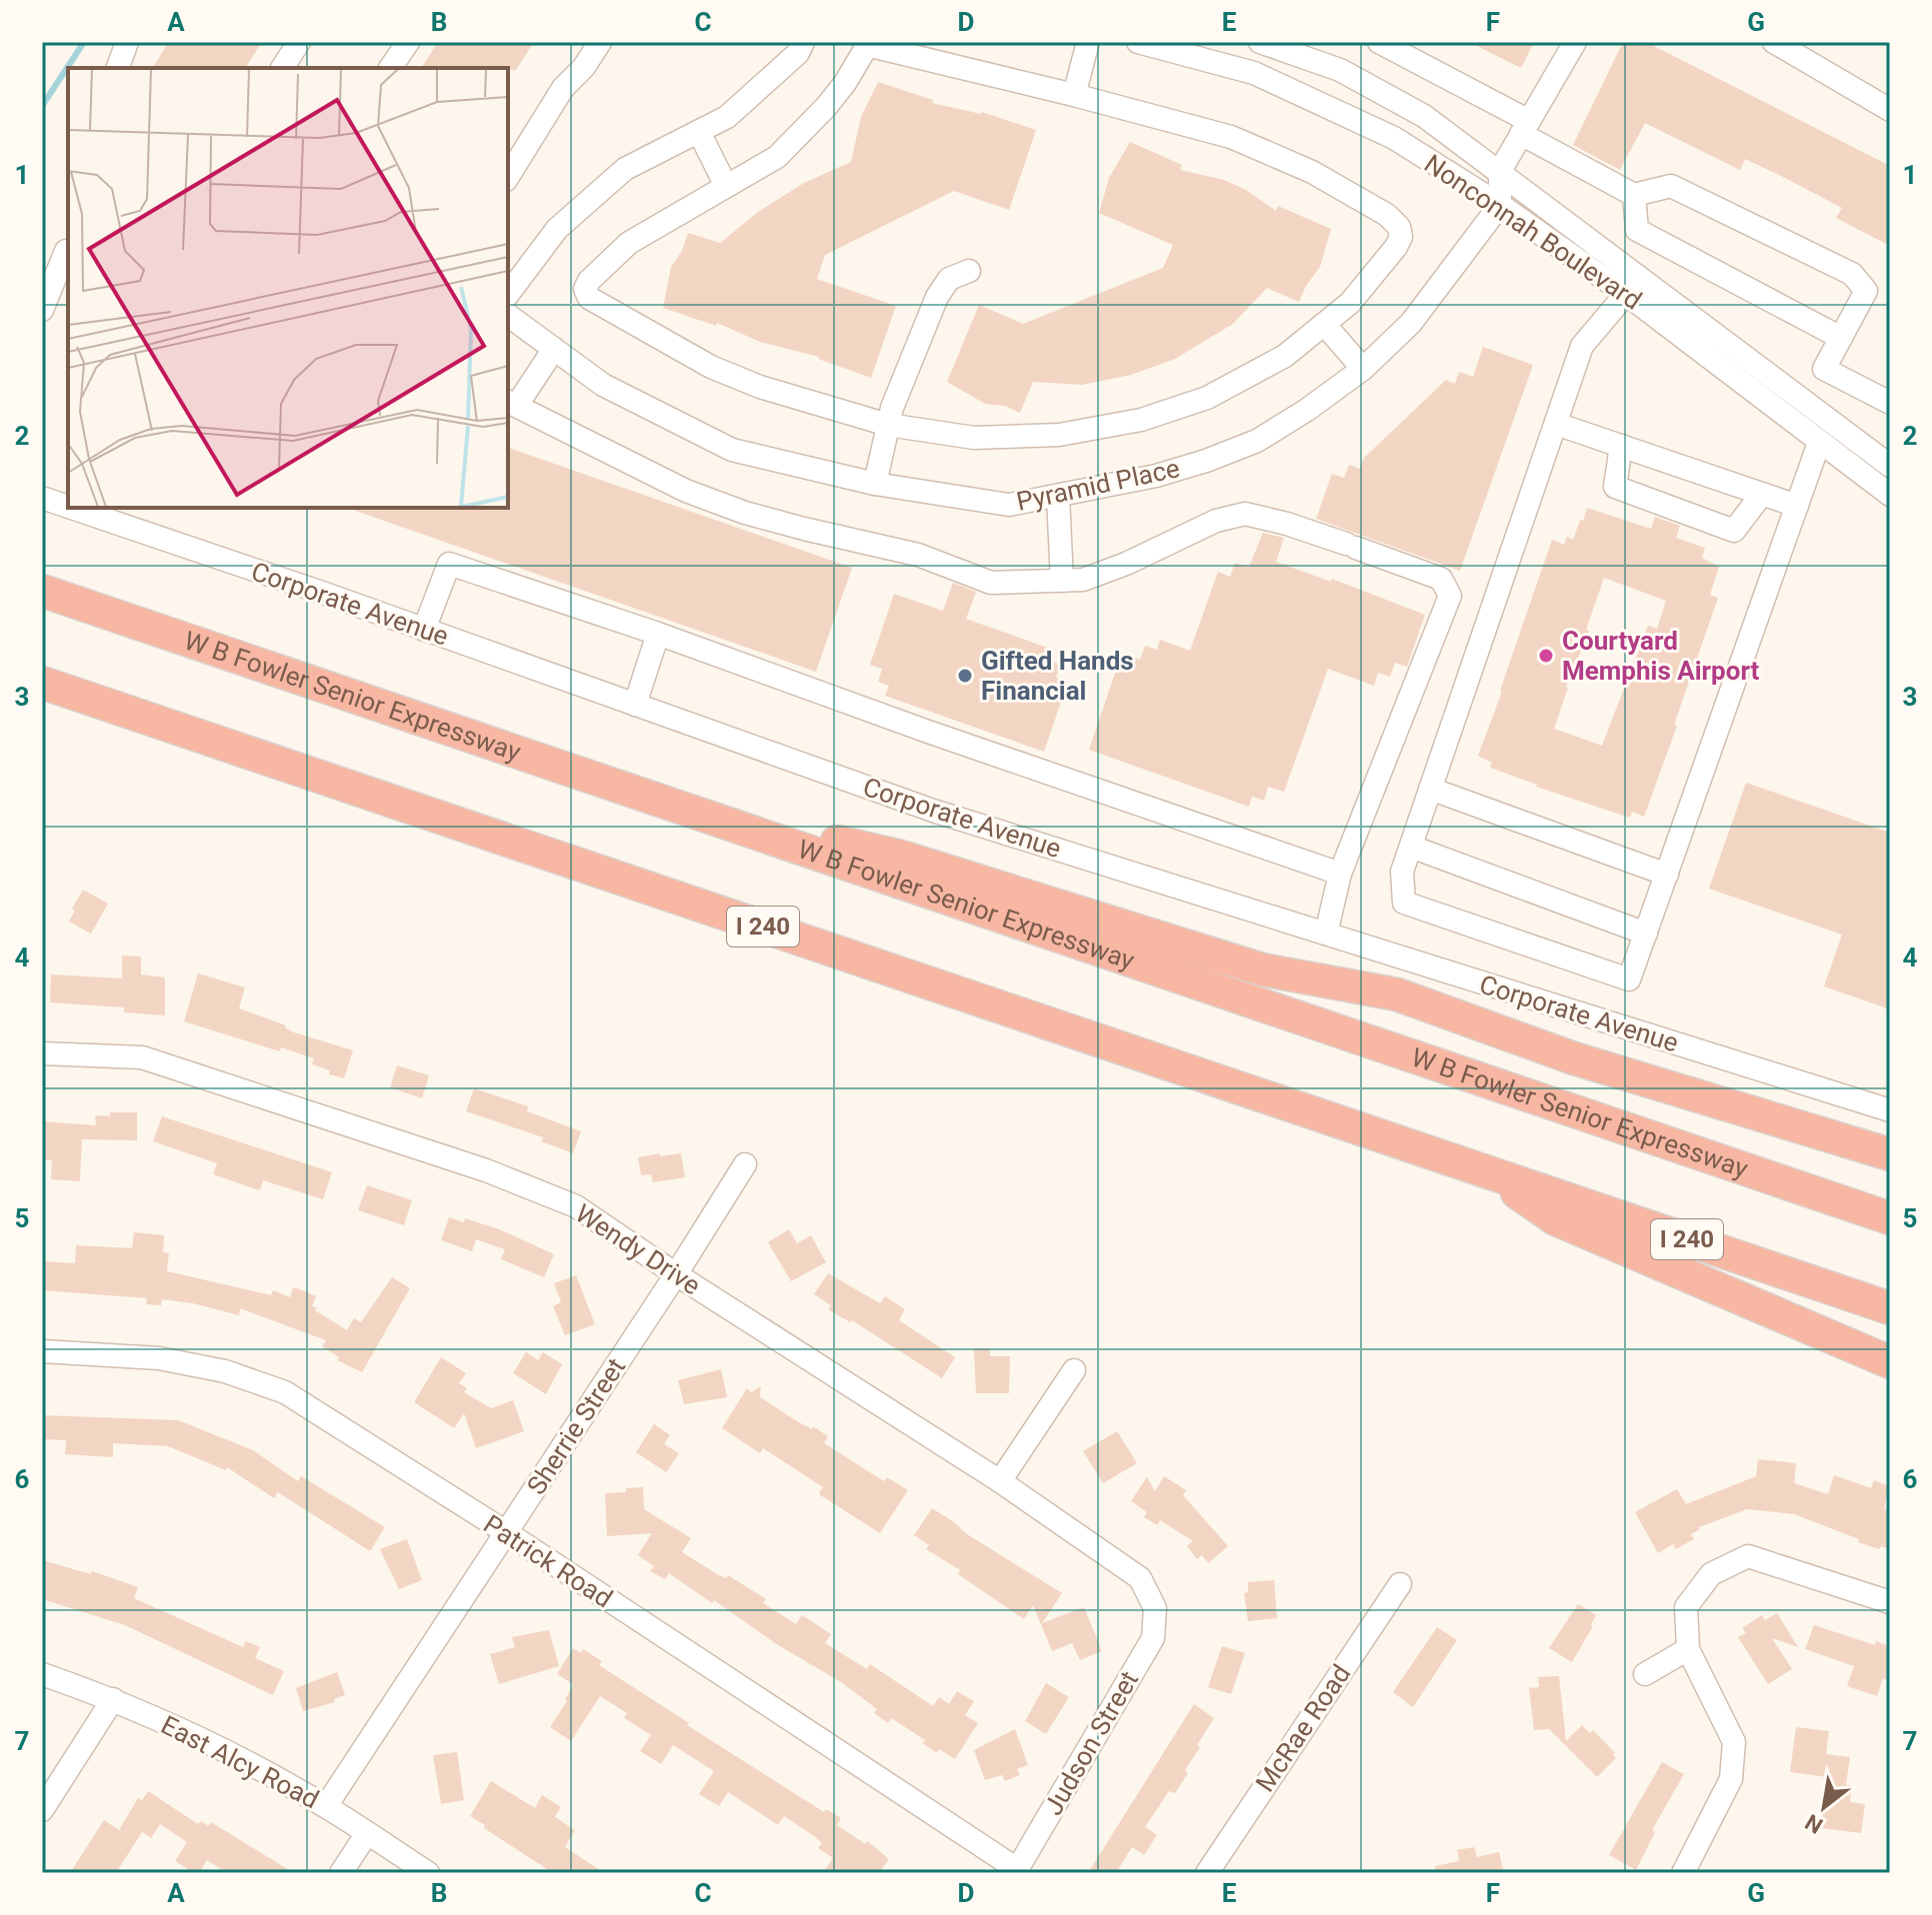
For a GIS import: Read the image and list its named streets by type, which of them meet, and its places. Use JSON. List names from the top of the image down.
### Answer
{
  "streets": {
    "highway": ["W B Fowler Senior Expressway", "I 240"],
    "street": [
      "Nonconnah Boulevard",
      "Pyramid Place",
      "Corporate Avenue",
      "Wendy Drive",
      "Sherrie Street",
      "Patrick Road",
      "McRae Road",
      "Judson Street",
      "East Alcy Road"
    ]
  },
  "crossings": [
    ["Nonconnah Boulevard", "Pyramid Place"],
    ["Wendy Drive", "Sherrie Street"],
    ["Wendy Drive", "Judson Street"],
    ["Sherrie Street", "Patrick Road"],
    ["Sherrie Street", "East Alcy Road"],
    ["Patrick Road", "Judson Street"]
  ],
  "places": ["Courtyard Memphis Airport", "Gifted Hands Financial"],
  "north": "bottom left",
  "grid": {
    "columns": [
      "A",
      "B",
      "C",
      "D",
      "E",
      "F",
      "G"
    ],
    "rows": [
      "1",
      "2",
      "3",
      "4",
      "5",
      "6",
      "7"
    ]
  }
}
